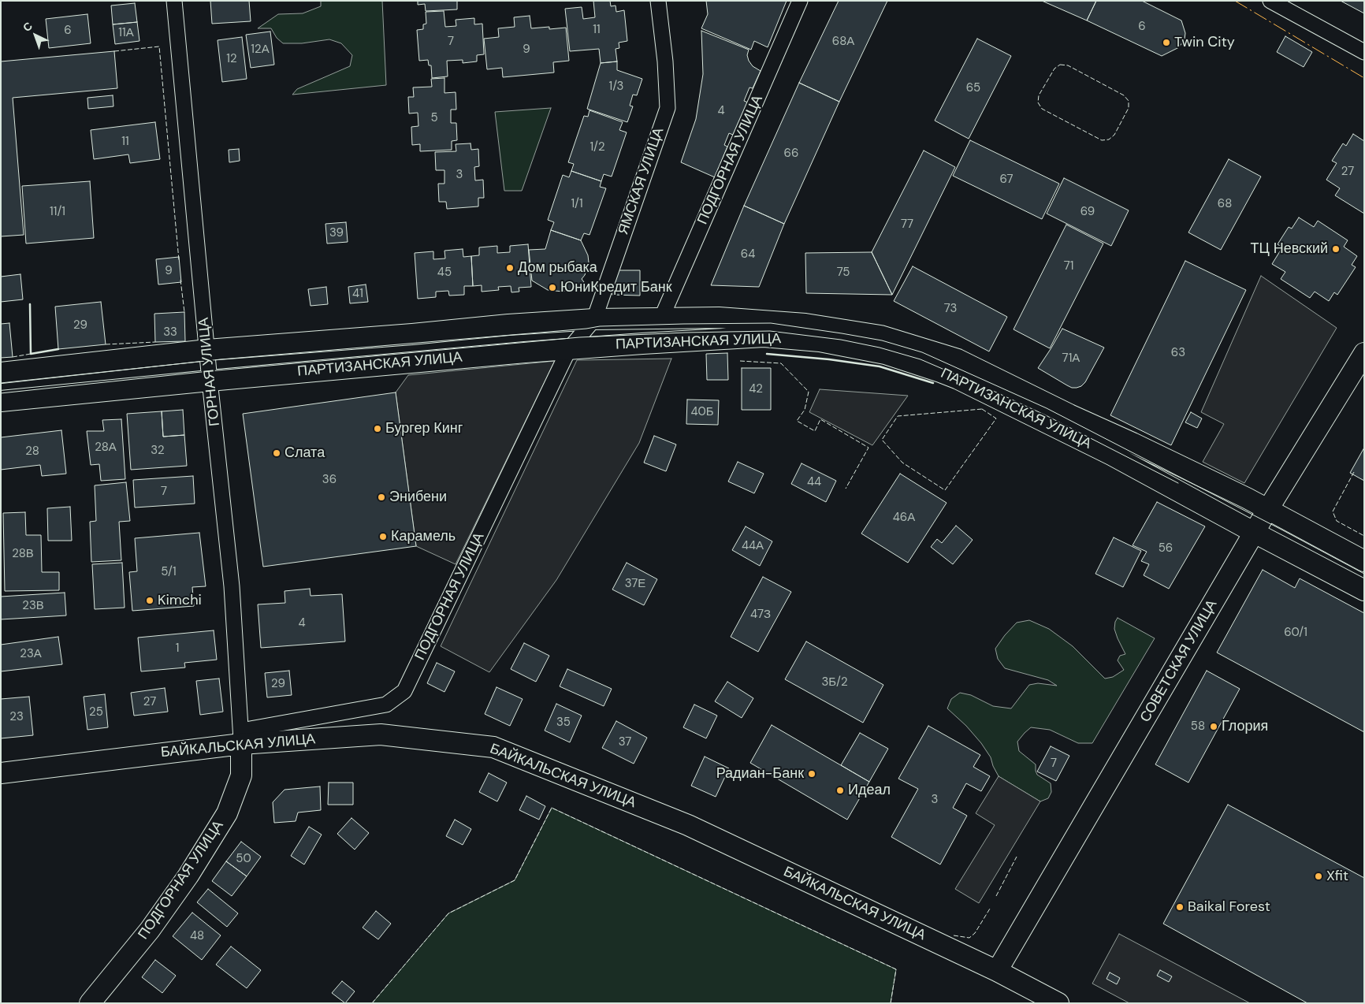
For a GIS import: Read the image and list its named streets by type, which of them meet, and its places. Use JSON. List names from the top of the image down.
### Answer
{
  "streets": {
    "street": [
      "ПОДГОРНАЯ УЛИЦА",
      "ЯМСКАЯ УЛИЦА",
      "ПАРТИЗАНСКАЯ УЛИЦА",
      "ГОРНАЯ УЛИЦА",
      "СОВЕТСКАЯ УЛИЦА",
      "БАЙКАЛЬСКАЯ УЛИЦА"
    ]
  },
  "crossings": [
    ["ПОДГОРНАЯ УЛИЦА", "ЯМСКАЯ УЛИЦА"],
    ["ПОДГОРНАЯ УЛИЦА", "ПАРТИЗАНСКАЯ УЛИЦА"],
    ["ПОДГОРНАЯ УЛИЦА", "ГОРНАЯ УЛИЦА"],
    ["ПОДГОРНАЯ УЛИЦА", "БАЙКАЛЬСКАЯ УЛИЦА"],
    ["ЯМСКАЯ УЛИЦА", "ПАРТИЗАНСКАЯ УЛИЦА"],
    ["ПАРТИЗАНСКАЯ УЛИЦА", "ГОРНАЯ УЛИЦА"],
    ["ПАРТИЗАНСКАЯ УЛИЦА", "СОВЕТСКАЯ УЛИЦА"],
    ["ГОРНАЯ УЛИЦА", "БАЙКАЛЬСКАЯ УЛИЦА"],
    ["СОВЕТСКАЯ УЛИЦА", "БАЙКАЛЬСКАЯ УЛИЦА"]
  ],
  "places": [
    "Twin Сity",
    "ТЦ Невский",
    "Дом рыбака",
    "ЮниКредит Банк",
    "Бургер Кинг",
    "Слата",
    "Энибени",
    "Карамель",
    "Kimchi",
    "Глория",
    "Радиан-Банк",
    "Идеал",
    "Xfit",
    "Baikal Forest"
  ],
  "house_numbers": [
    "6",
    "11",
    "6",
    "11А",
    "7",
    "68А",
    "12А",
    "9",
    "12",
    "1/3",
    "65",
    "4",
    "5",
    "11",
    "1/2",
    "66",
    "27",
    "3",
    "67",
    "1/1",
    "68",
    "11/1",
    "69",
    "77",
    "39",
    "64",
    "71",
    "9",
    "45",
    "75",
    "41",
    "73",
    "29",
    "33",
    "63",
    "71А",
    "42",
    "40Б",
    "28А",
    "32",
    "28",
    "36",
    "44",
    "7",
    "46А",
    "44А",
    "56",
    "28В",
    "5/1",
    "37Е",
    "23В",
    "47З",
    "4",
    "60/1",
    "1",
    "23А",
    "3Б/2",
    "29",
    "27",
    "25",
    "23",
    "35",
    "58",
    "37",
    "7",
    "3",
    "50",
    "48"
  ],
  "north": "top left"
}
